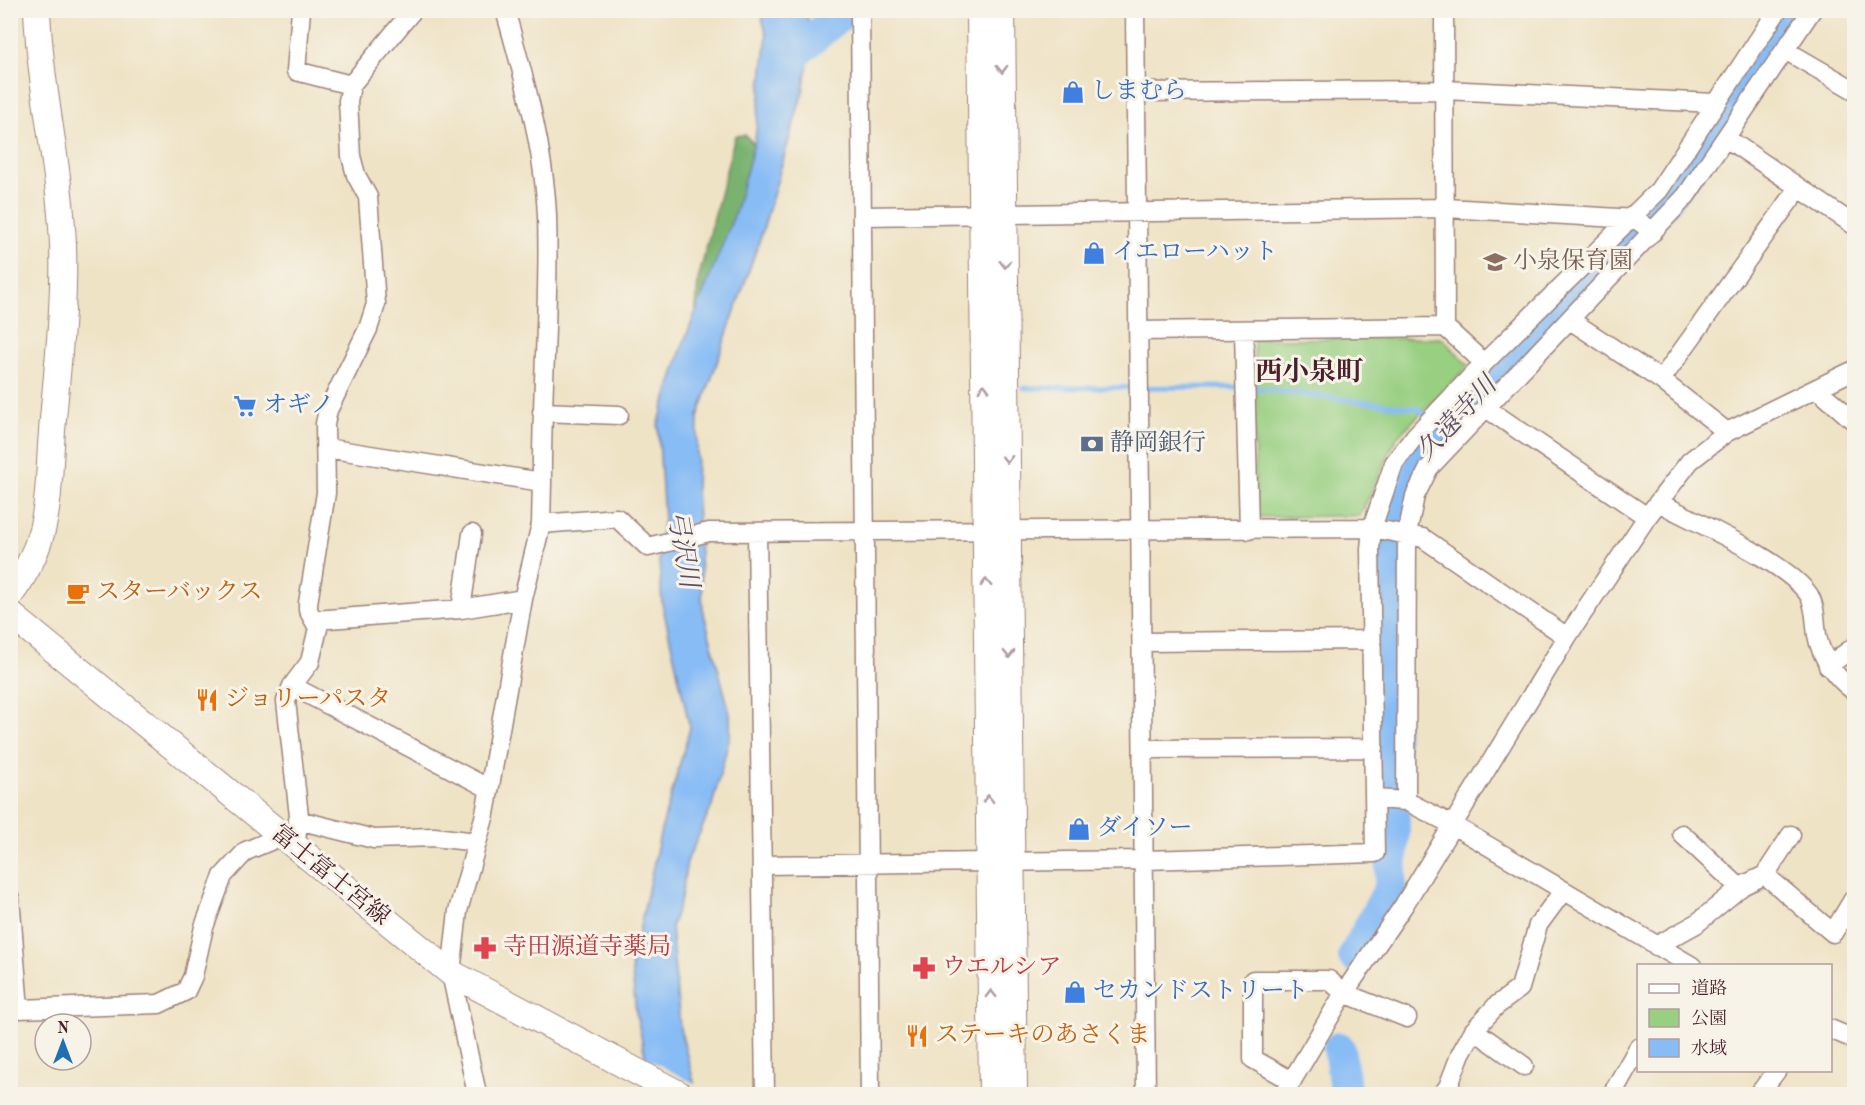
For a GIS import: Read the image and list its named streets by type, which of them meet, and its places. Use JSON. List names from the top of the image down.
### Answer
{
  "streets": {
    "street": ["富士富士宮線"]
  },
  "districts": ["西小泉町"],
  "water": ["久遠寺川", "弓沢川"],
  "places": {
    "shop": [
      "しまむら",
      "イエローハット",
      "ダイソー",
      "セカンドストリート"
    ],
    "school or university": ["小泉保育園"],
    "supermarket": ["オギノ"],
    "bank": ["静岡銀行"],
    "cafe": ["スターバックス"],
    "restaurant": ["ジョリーパスタ", "ステーキのあさくま"],
    "pharmacy": ["寺田源道寺薬局", "ウエルシア"]
  },
  "legend": ["道路", "公園", "水域"],
  "north": "top"
}
